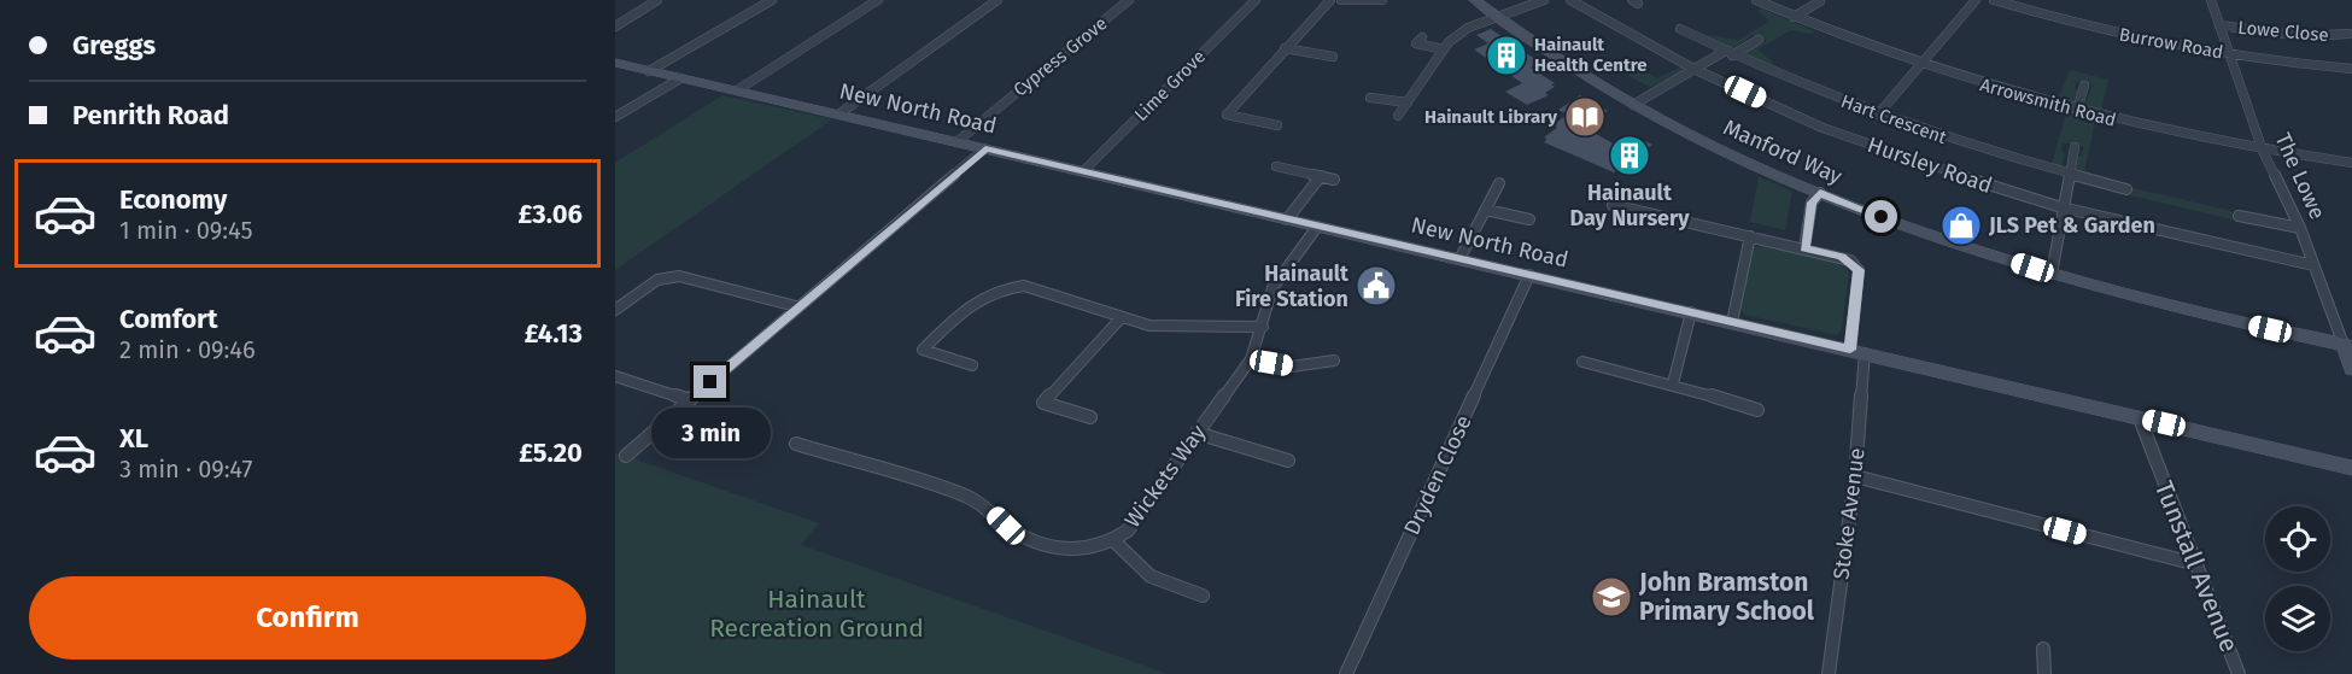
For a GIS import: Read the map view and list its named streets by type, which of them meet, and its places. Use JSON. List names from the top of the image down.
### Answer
{
  "streets": {
    "street": [
      "Lowe Close",
      "Burrow Road",
      "Cypress Grove",
      "Lime Grove",
      "Arrowsmith Road",
      "New North Road",
      "Hart Crescent",
      "Manford Way",
      "Hursley Road",
      "The Lowe",
      "Dryden Close",
      "Wickets Way",
      "Stoke Avenue",
      "Tunstall Avenue"
    ]
  },
  "crossings": [
    ["Lowe Close", "The Lowe"],
    ["Burrow Road", "The Lowe"],
    ["Cypress Grove", "New North Road"],
    ["Lime Grove", "New North Road"],
    ["Arrowsmith Road", "The Lowe"],
    ["New North Road", "Dryden Close"],
    ["New North Road", "Wickets Way"],
    ["New North Road", "Stoke Avenue"],
    ["New North Road", "Tunstall Avenue"],
    ["Manford Way", "The Lowe"],
    ["Hursley Road", "The Lowe"]
  ],
  "parks": ["Hainault Recreation Ground"],
  "places": {
    "building": ["Hainault Health Centre", "Hainault Day Nursery"],
    "library": ["Hainault Library"],
    "shop": ["JLS Pet & Garden"],
    "public building": ["Hainault Fire Station"],
    "school or university": ["John Bramston Primary School"]
  },
  "page": {
    "banner": ["Greggs", "Penrith Road"],
    "list": [
      {
        "name": "Economy",
        "note": "1 min · 09:45",
        "value": "£3.06"
      },
      {
        "name": "Comfort",
        "note": "2 min · 09:46",
        "value": "£4.13"
      },
      {
        "name": "XL",
        "note": "3 min · 09:47",
        "value": "£5.20"
      }
    ],
    "bubble": "3 min",
    "buttons": "Confirm"
  }
}
